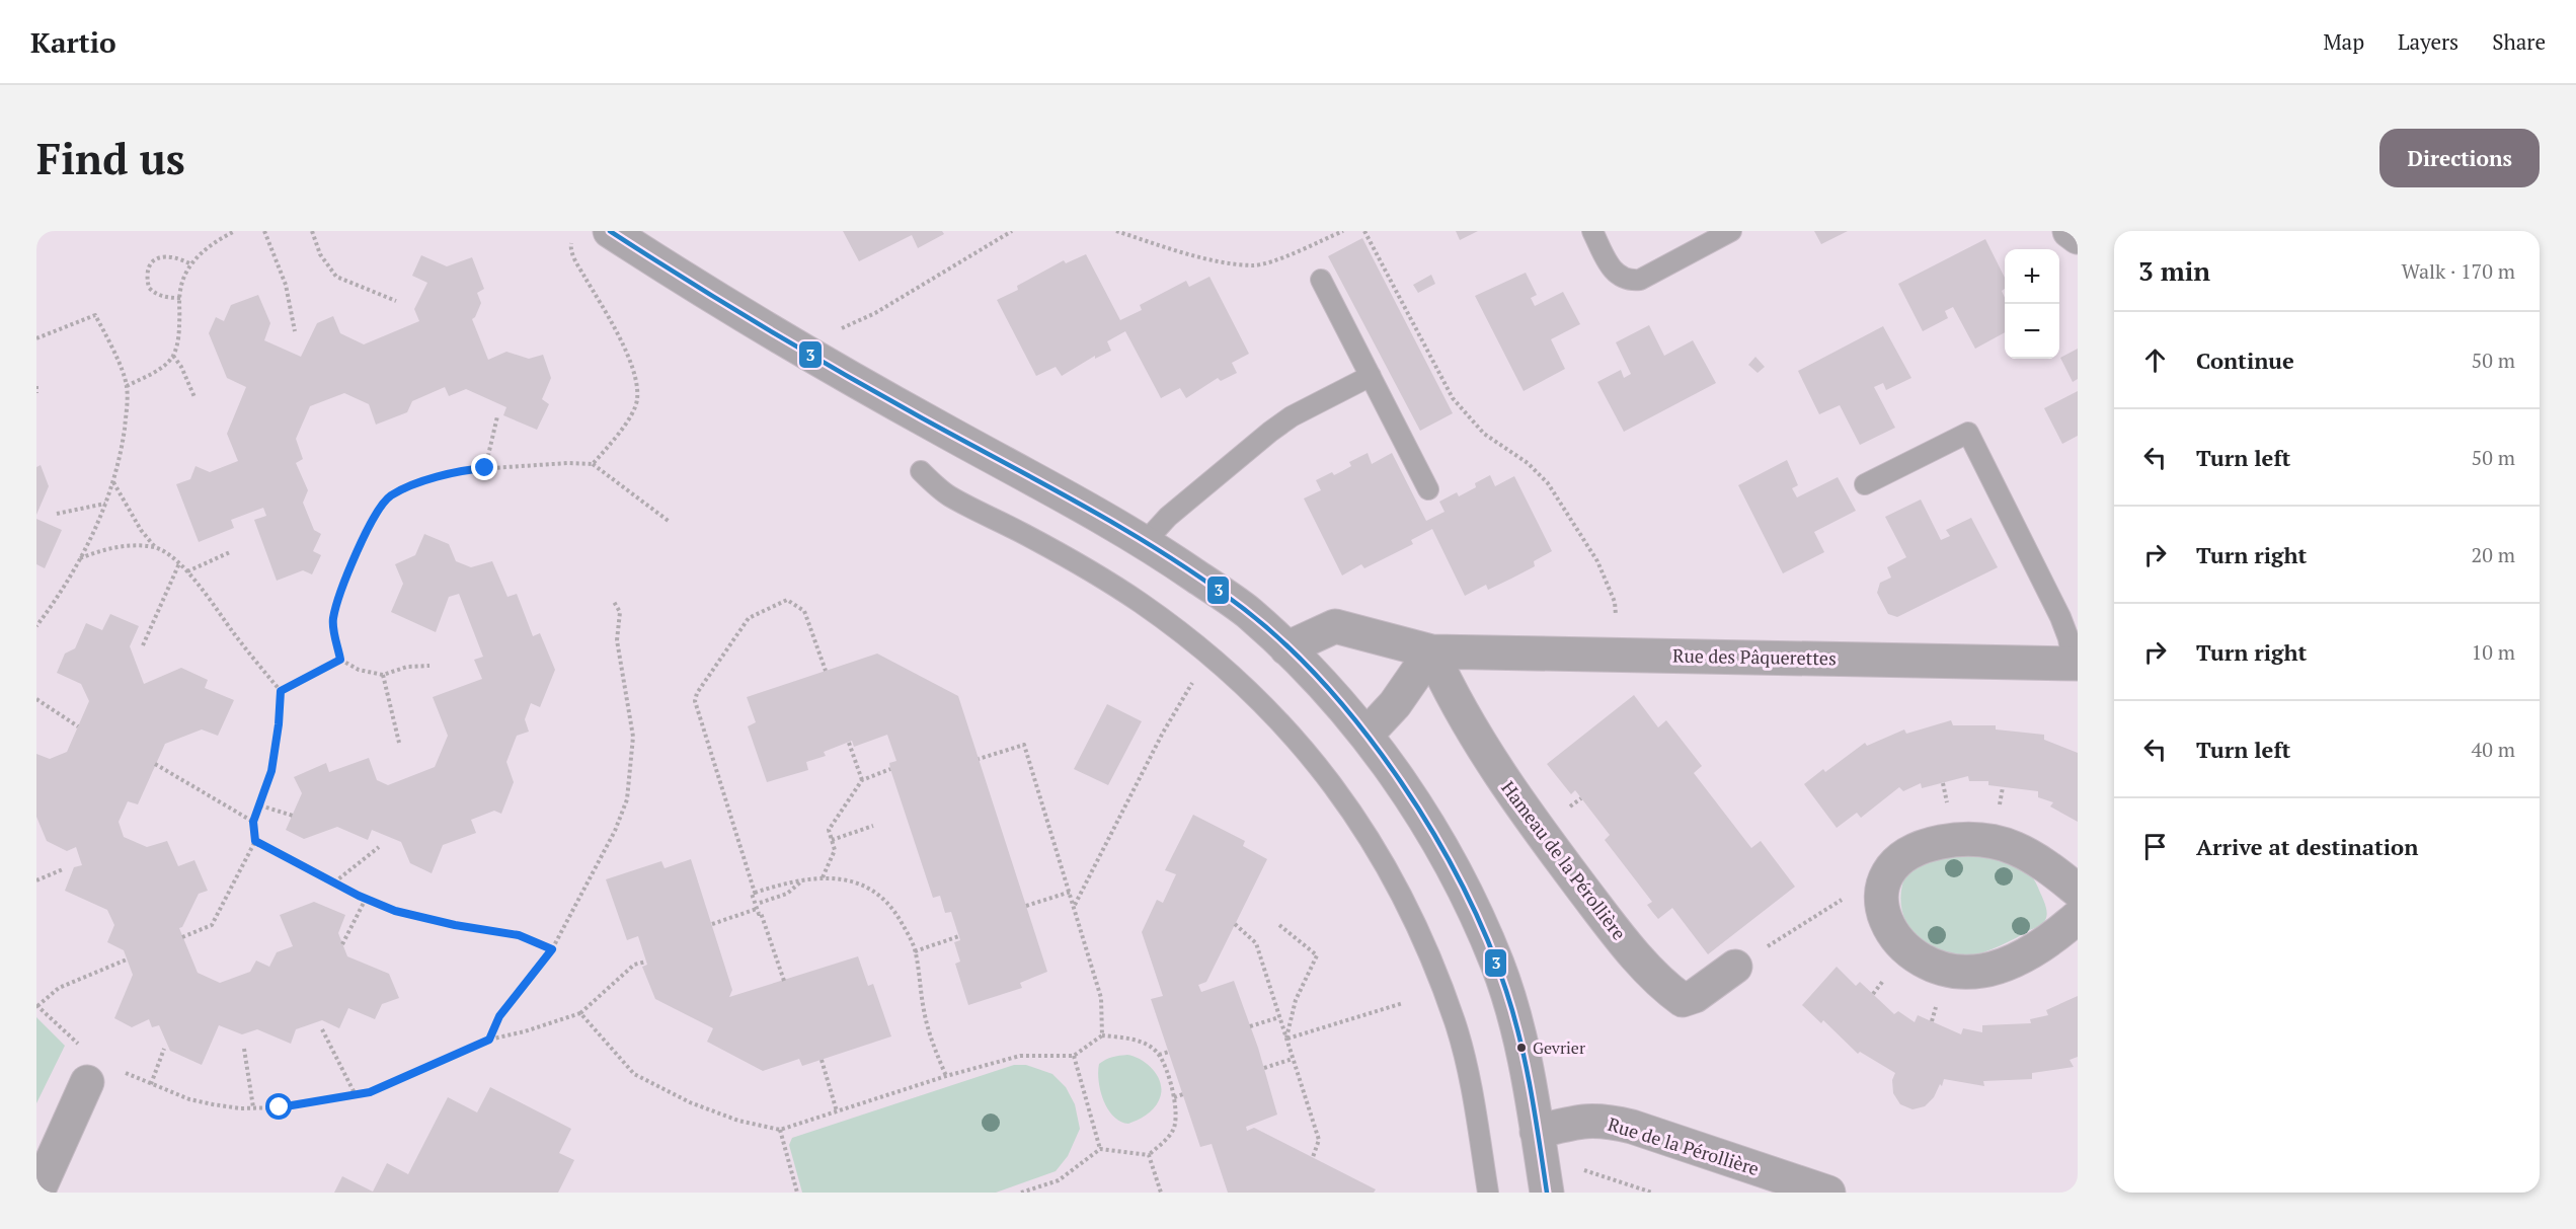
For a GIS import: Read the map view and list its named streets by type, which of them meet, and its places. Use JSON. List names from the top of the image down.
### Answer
{
  "streets": {
    "street": ["Rue des Pâquerettes", "Hameau de la Pérollière", "Rue de la Pérollière"]
  },
  "crossings": [
    ["Rue des Pâquerettes", "Hameau de la Pérollière"]
  ],
  "places": ["Gevrier"],
  "lines": ["transit line 3"],
  "page": {
    "header": "Kartio",
    "nav": ["Map", "Layers", "Share"],
    "buttons": "Directions",
    "title": "Find us",
    "heading": ["3 min", "Walk · 170 m"],
    "map_buttons": ["+", "−"],
    "list": [
      ["Continue", "50 m"],
      ["Turn left", "50 m"],
      ["Turn right", "20 m"],
      ["Turn right", "10 m"],
      ["Turn left", "40 m"],
      "Arrive at destination"
    ]
  }
}
